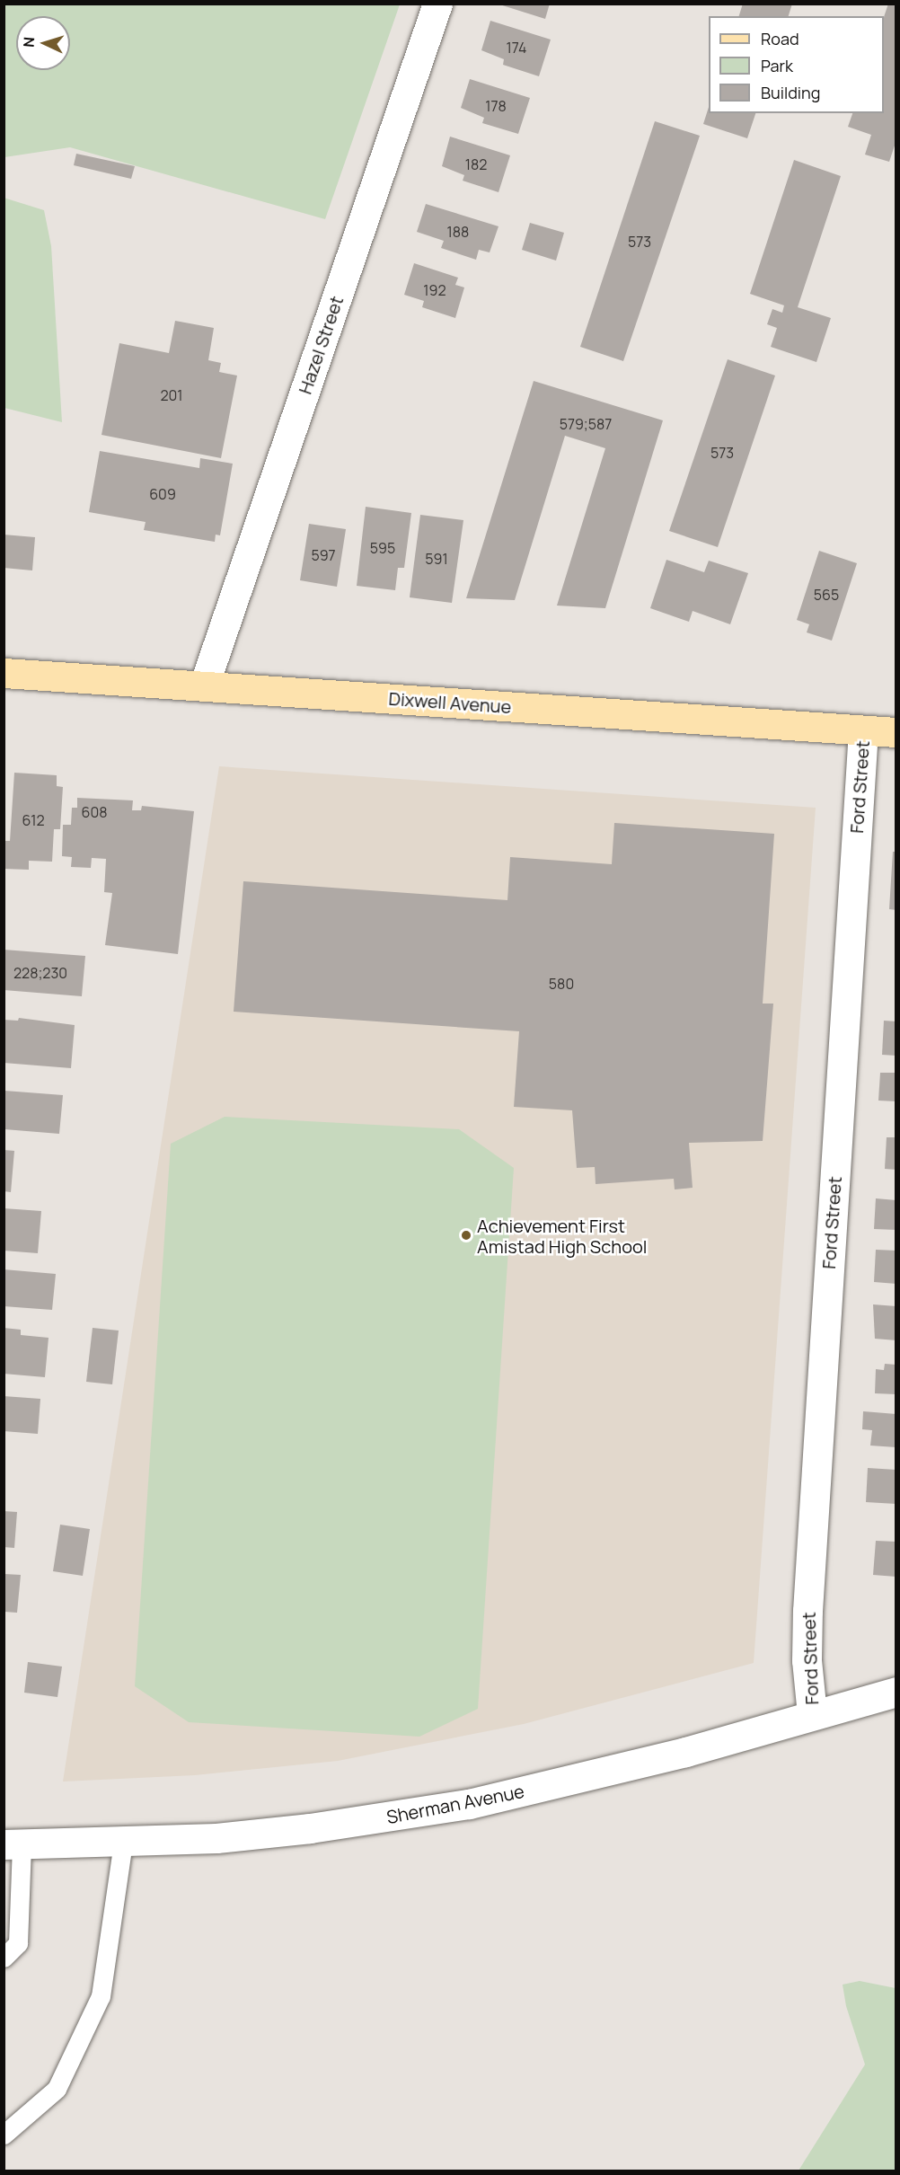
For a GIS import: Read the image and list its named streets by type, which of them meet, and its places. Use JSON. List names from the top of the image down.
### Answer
{
  "streets": {
    "main road": ["Dixwell Avenue"],
    "street": ["Hazel Street", "Ford Street", "Sherman Avenue"]
  },
  "crossings": [
    ["Hazel Street", "Dixwell Avenue"],
    ["Dixwell Avenue", "Ford Street"],
    ["Ford Street", "Sherman Avenue"]
  ],
  "places": ["Achievement First Amistad High School"],
  "house_numbers": [
    "174",
    "178",
    "182",
    "188",
    "573",
    "192",
    "201",
    "579;587",
    "573",
    "609",
    "595",
    "597",
    "591",
    "565",
    "608",
    "612",
    "228;230",
    "580"
  ],
  "legend": ["Road", "Park", "Building"],
  "north": "left"
}
